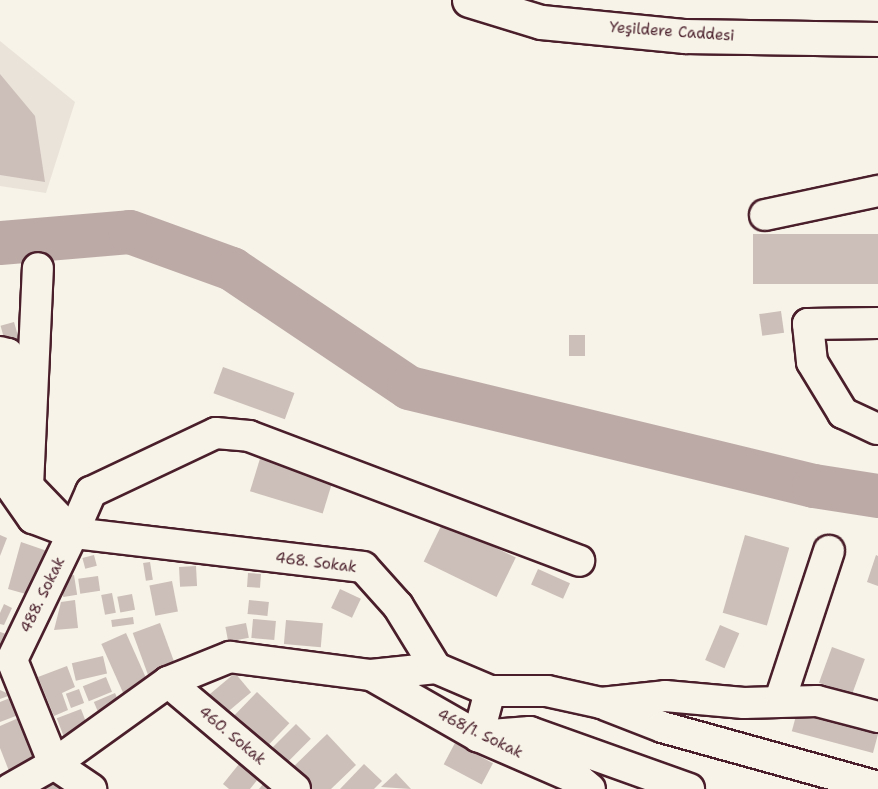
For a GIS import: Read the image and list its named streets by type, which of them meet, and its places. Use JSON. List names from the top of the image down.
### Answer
{
  "streets": {
    "highway": ["Yeşildere Caddesi"],
    "street": [
      "468. Sokak",
      "488. Sokak",
      "468/1. Sokak",
      "460. Sokak"
    ]
  },
  "crossings": [
    ["468. Sokak", "488. Sokak"]
  ]
}
